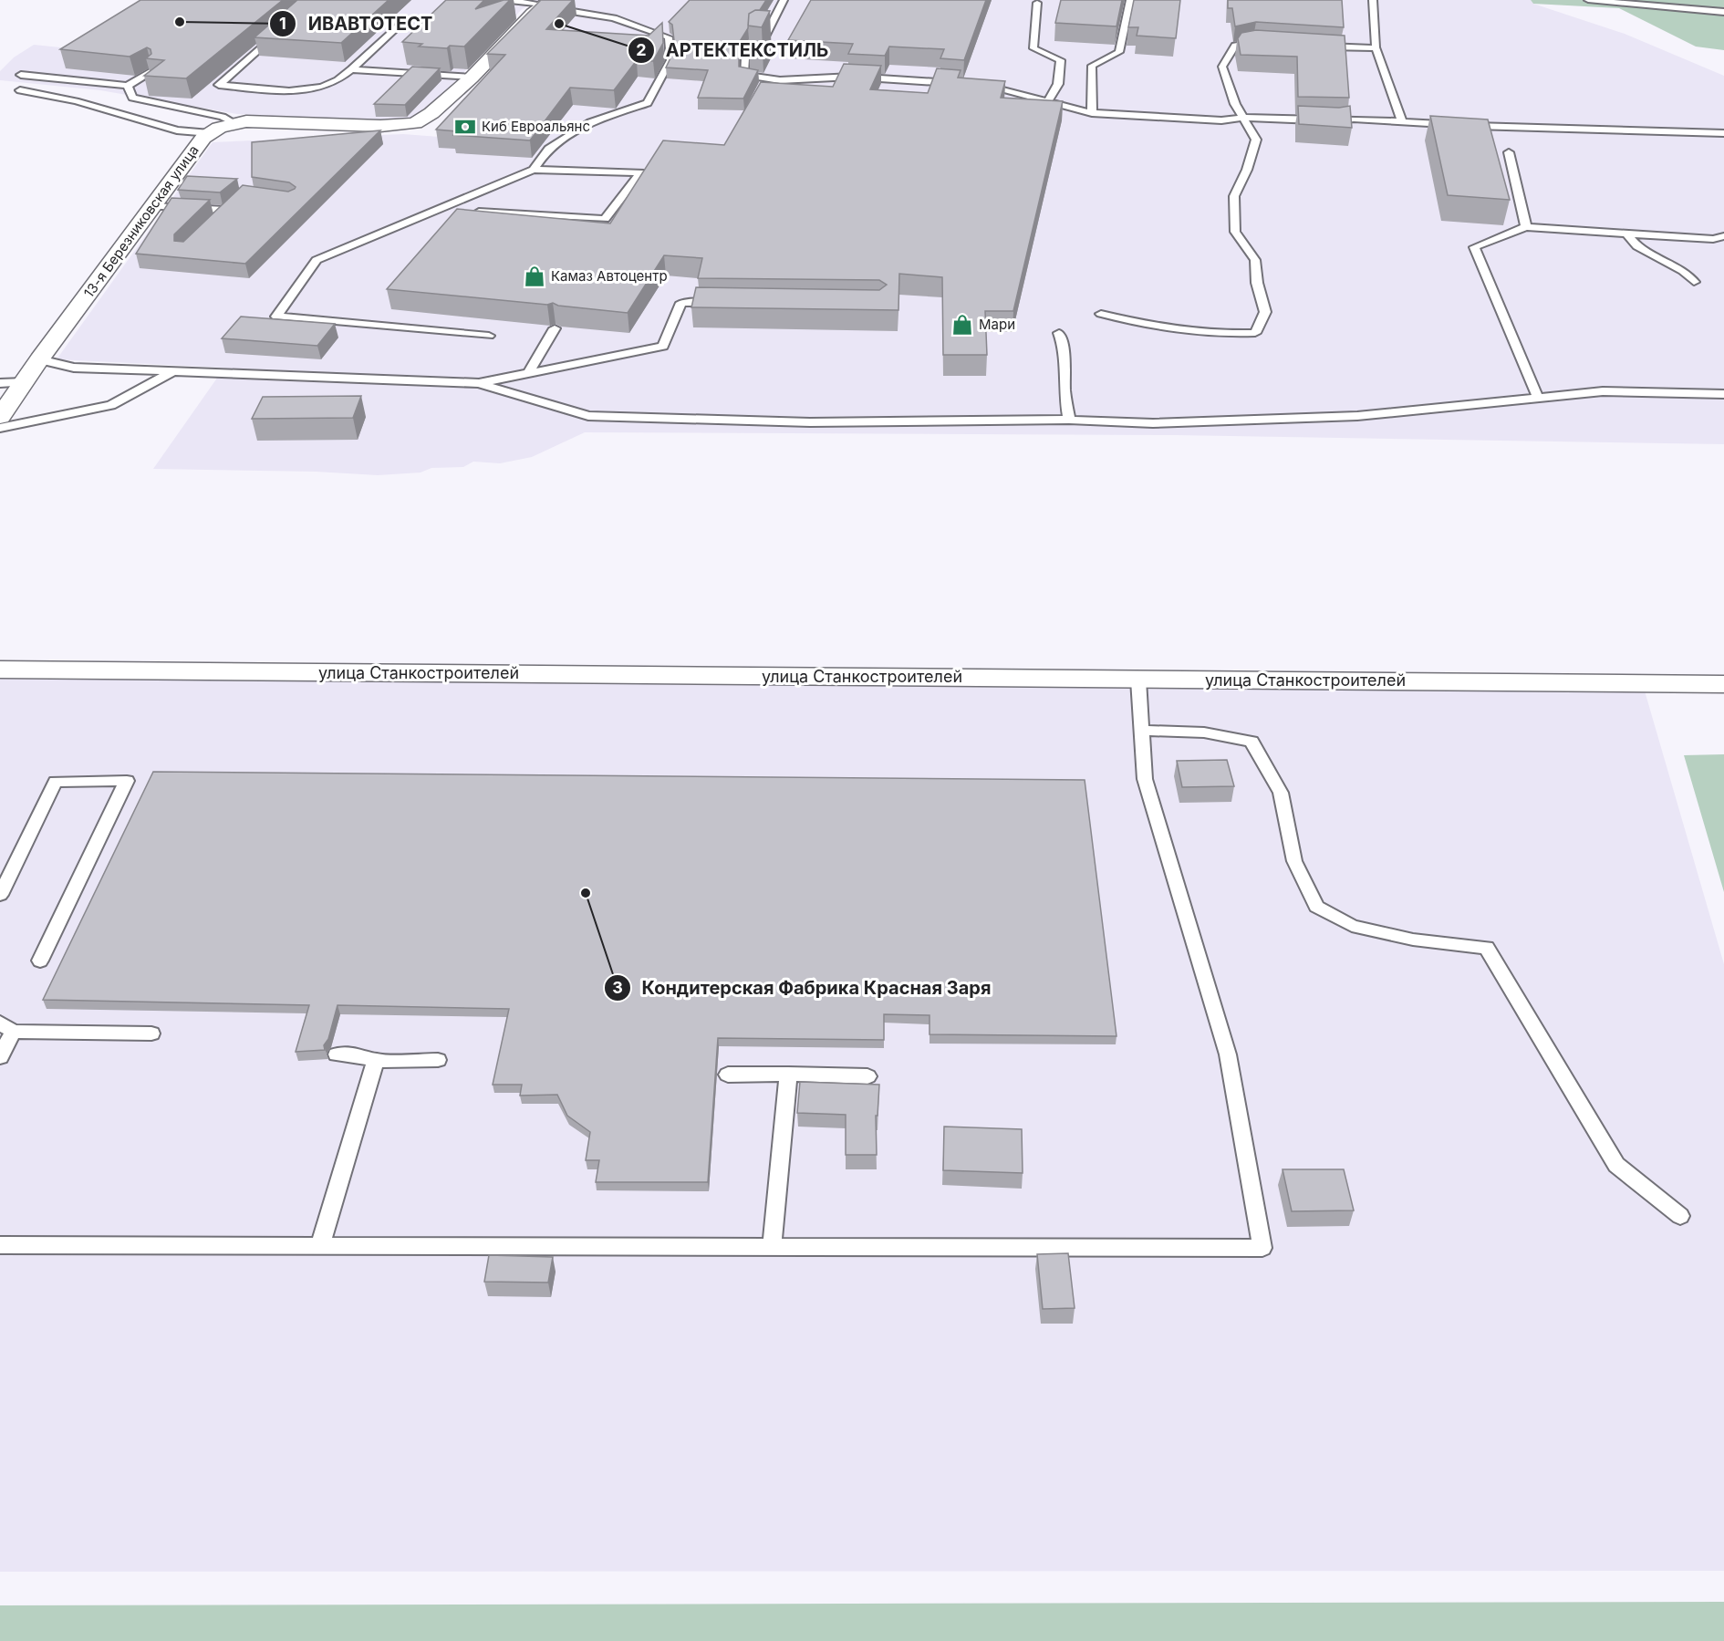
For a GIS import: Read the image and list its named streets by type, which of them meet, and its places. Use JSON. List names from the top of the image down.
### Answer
{
  "streets": {
    "street": ["13-я Березниковская улица", "улица Станкостроителей"]
  },
  "places": {
    "other": ["ИВАВТОТЕСТ", "АРТЕКТЕКСТИЛЬ", "Кондитерская Фабрика Красная Заря"],
    "bank": ["Киб Евроальянс"],
    "shop": ["Камаз Автоцентр", "Мари"]
  }
}
